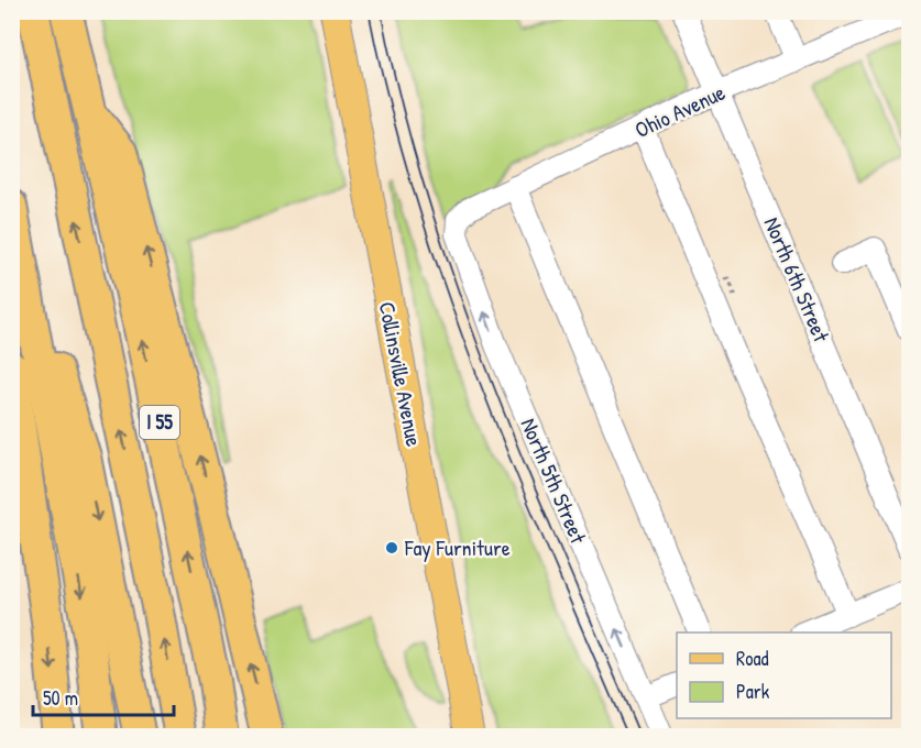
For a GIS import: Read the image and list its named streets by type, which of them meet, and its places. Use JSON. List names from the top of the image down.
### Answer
{
  "streets": {
    "highway": ["I 55"],
    "main road": ["Collinsville Avenue"],
    "street": ["Ohio Avenue", "North 6th Street", "North 5th Street"]
  },
  "crossings": [
    ["Ohio Avenue", "North 6th Street"],
    ["Ohio Avenue", "North 5th Street"]
  ],
  "places": ["Fay Furniture"],
  "legend": ["Road", "Park"],
  "scale_bar": "50 m"
}
